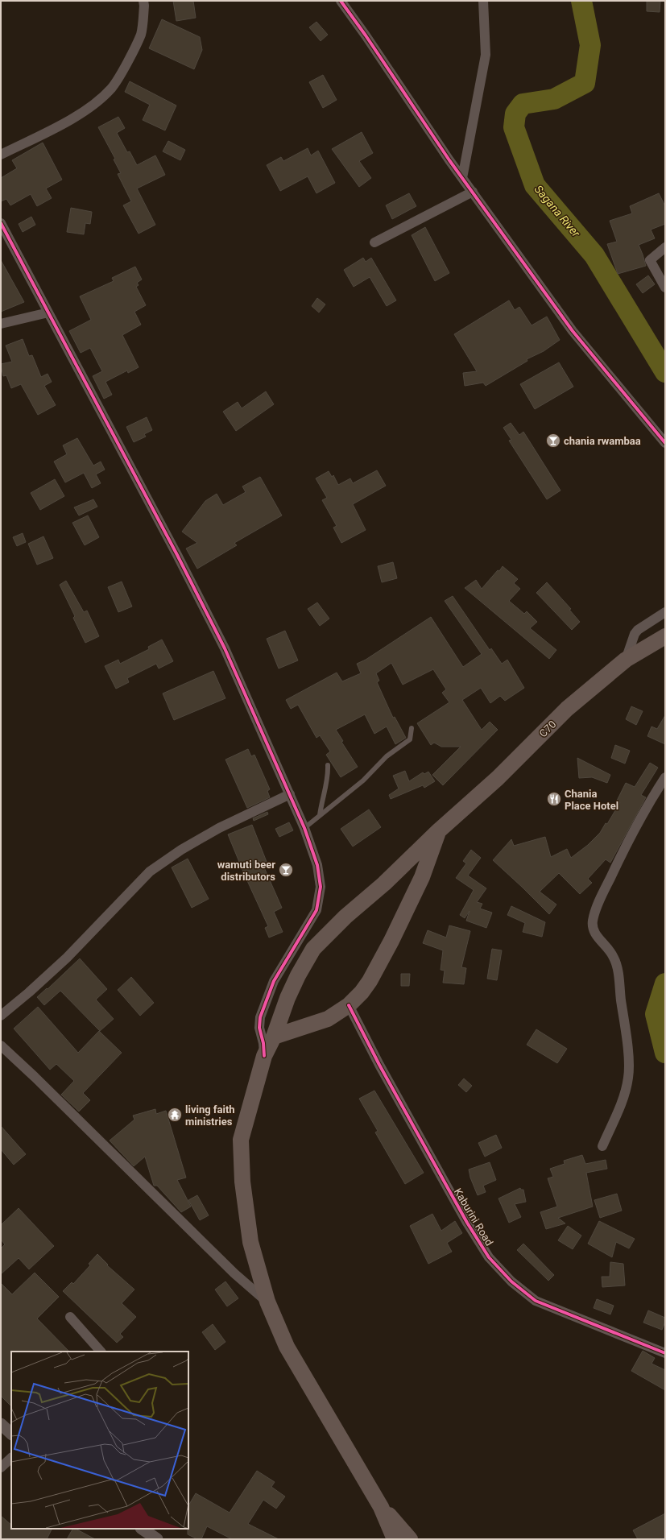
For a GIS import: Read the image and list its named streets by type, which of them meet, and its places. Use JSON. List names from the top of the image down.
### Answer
{
  "streets": {
    "highway": ["C70"],
    "street": ["Kaburini Road"]
  },
  "water": ["Sagana River"],
  "places": {
    "bar": ["chania rwambaa", "wamuti beer distributors"],
    "restaurant": ["Chania Place Hotel"],
    "temple": ["living faith ministries"]
  }
}
